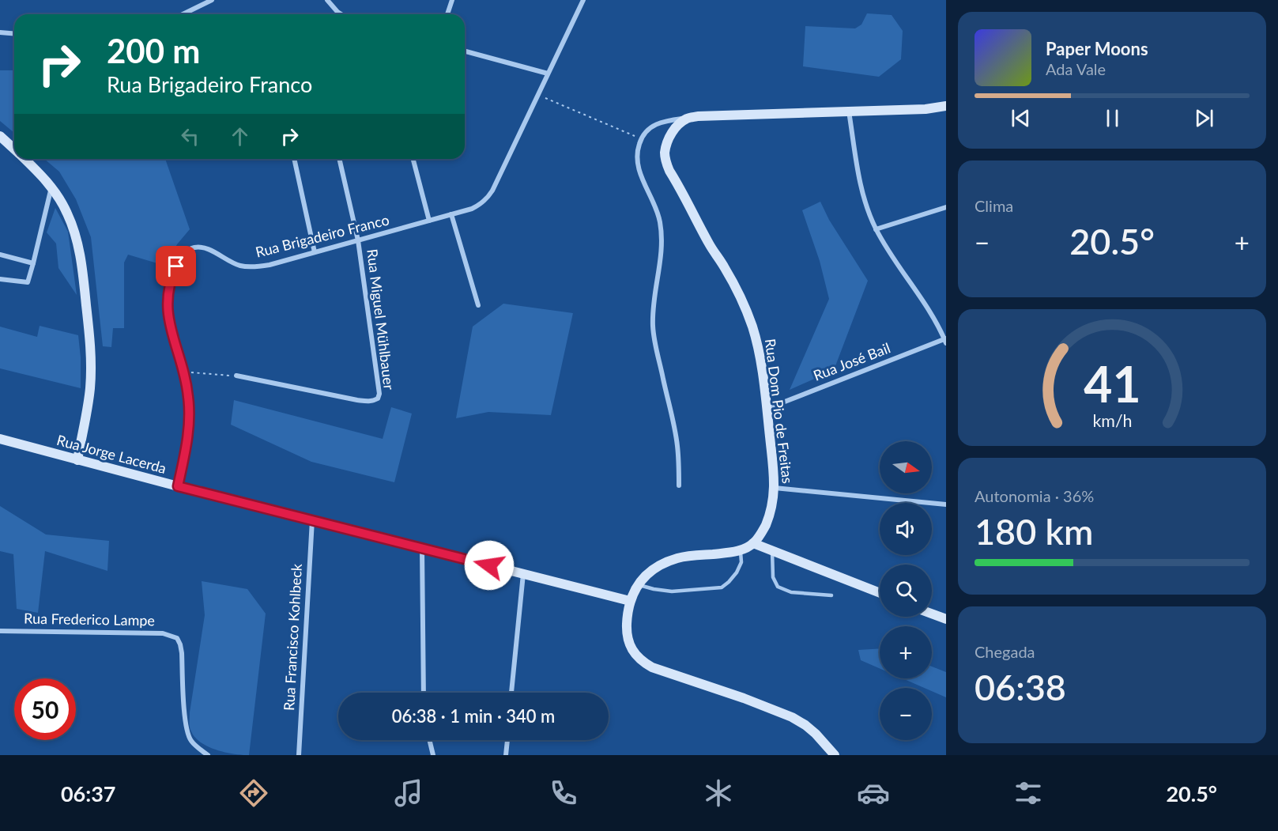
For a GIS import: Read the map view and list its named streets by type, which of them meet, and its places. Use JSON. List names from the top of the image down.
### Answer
{
  "streets": {
    "main road": ["Rua Dom Pio de Freitas", "Rua Jorge Lacerda"],
    "street": [
      "Rua Brigadeiro Franco",
      "Rua Miguel Mühlbauer",
      "Rua José Bail",
      "Rua Frederico Lampe",
      "Rua Francisco Kohlbeck"
    ]
  },
  "crossings": [
    ["Rua Brigadeiro Franco", "Rua Miguel Mühlbauer"],
    ["Rua Brigadeiro Franco", "Rua Jorge Lacerda"],
    ["Rua José Bail", "Rua Dom Pio de Freitas"],
    ["Rua Dom Pio de Freitas", "Rua Jorge Lacerda"],
    ["Rua Jorge Lacerda", "Rua Francisco Kohlbeck"]
  ],
  "north": "right",
  "page": {
    "turn": ["200 m", "Rua Brigadeiro Franco"],
    "song": ["Paper Moons", "Ada Vale"],
    "tile": [
      "Clima",
      ["Autonomia · 36%", "180 km"],
      ["Chegada", "06:38"]
    ],
    "heat": ["−", "20.5°", "+"],
    "map_buttons": ["+", "−"],
    "limit": "50",
    "trip": "06:38 · 1 min · 340 m",
    "tabs": ["06:37", "20.5°"],
    "gauge": ["41", "km/h"]
  }
}
